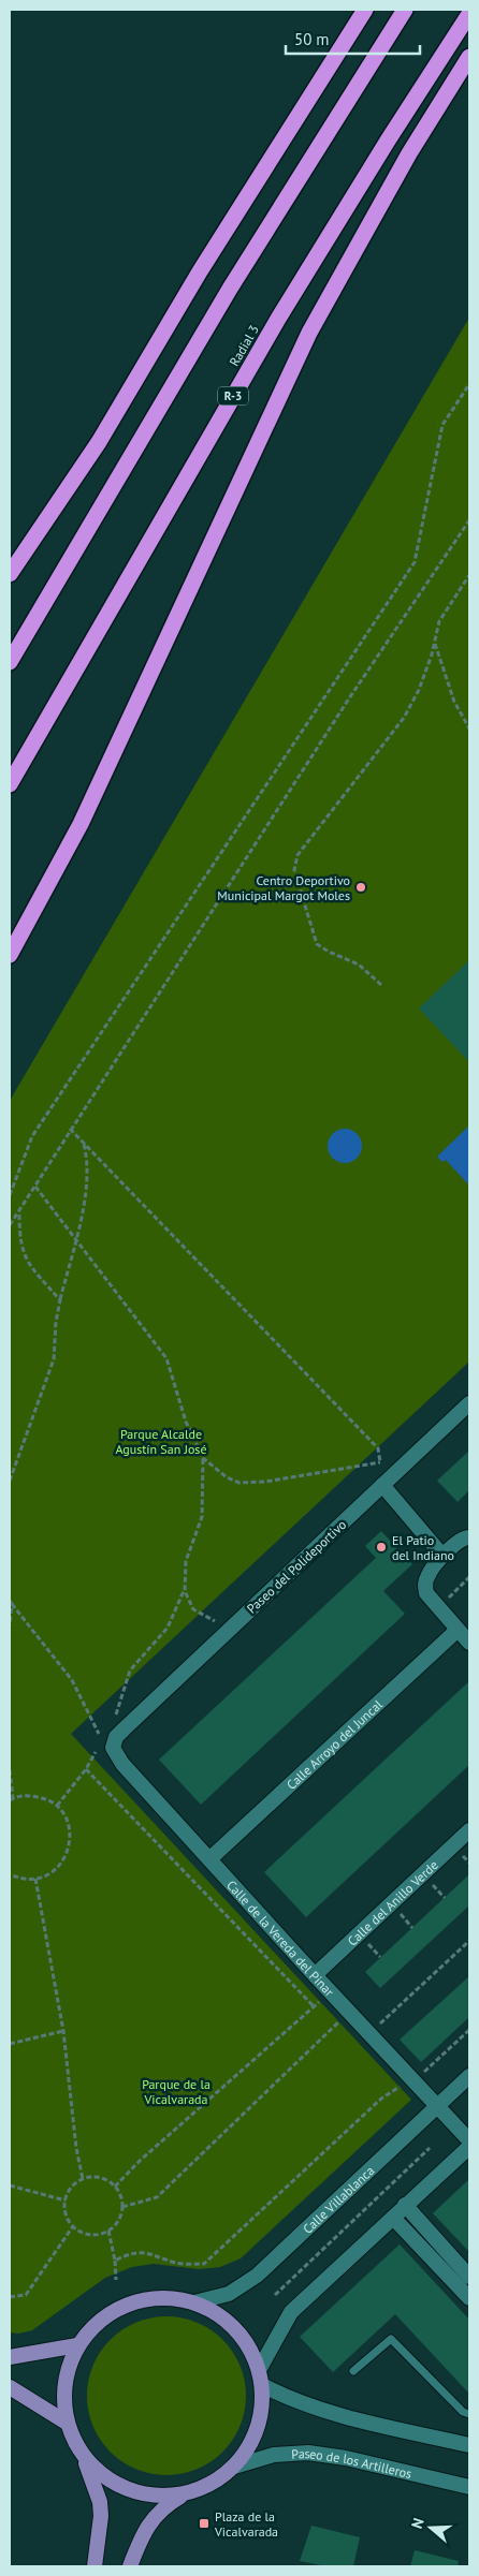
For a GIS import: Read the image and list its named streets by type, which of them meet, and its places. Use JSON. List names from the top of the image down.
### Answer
{
  "streets": {
    "highway": ["Radial 3", "R-3"],
    "street": [
      "Paseo del Polideportivo",
      "Calle Arroyo del Juncal",
      "Calle del Anillo Verde",
      "Calle de la Vereda del Pinar",
      "Calle Villablanca",
      "Paseo de los Artilleros"
    ]
  },
  "crossings": [
    ["Paseo del Polideportivo", "Calle de la Vereda del Pinar"],
    ["Calle Arroyo del Juncal", "Calle de la Vereda del Pinar"],
    ["Calle del Anillo Verde", "Calle de la Vereda del Pinar"],
    ["Calle de la Vereda del Pinar", "Calle Villablanca"]
  ],
  "parks": ["Parque Alcalde Agustín San José", "Parque de la Vicalvarada"],
  "places": {
    "other": ["Centro Deportivo Municipal Margot Moles", "El Patio del Indiano"],
    "transit": ["Plaza de la Vicalvarada"]
  },
  "scale_bar": "50 m",
  "north": "left"
}
